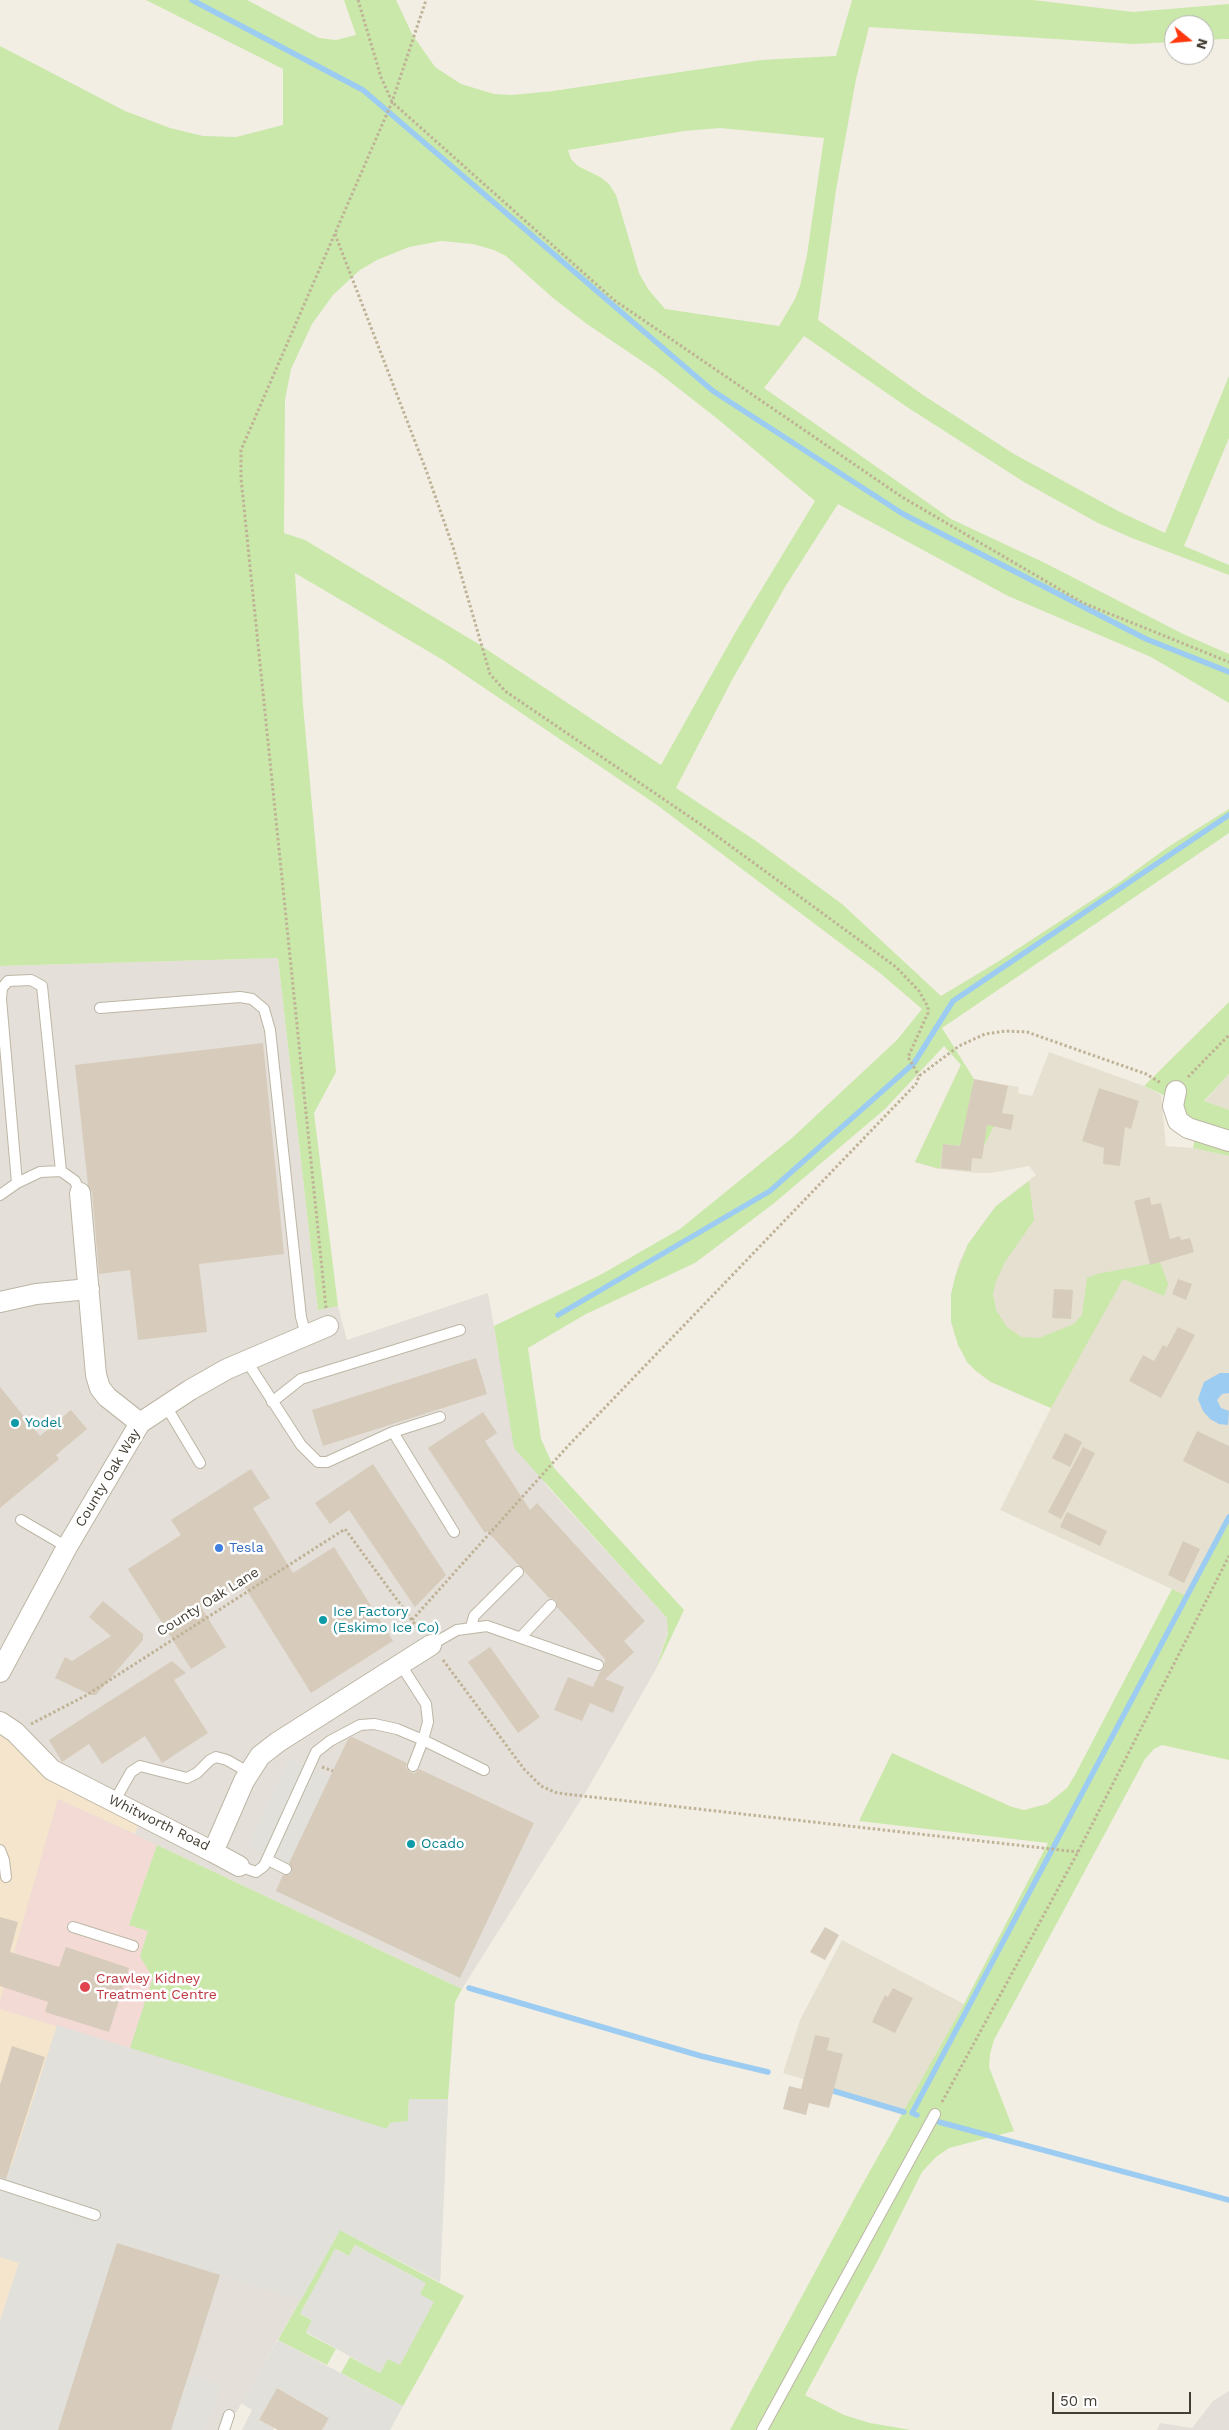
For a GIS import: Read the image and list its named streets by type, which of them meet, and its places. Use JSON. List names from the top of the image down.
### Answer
{
  "streets": {
    "street": ["County Oak Way", "Whitworth Road"],
    "path": ["County Oak Lane"]
  },
  "crossings": [
    ["County Oak Lane", "Whitworth Road"]
  ],
  "places": [
    "Yodel",
    "Tesla",
    "Ice Factory (Eskimo Ice Co)",
    "Ocado",
    "Crawley Kidney Treatment Centre"
  ],
  "scale_bar": "50 m",
  "north": "right"
}
